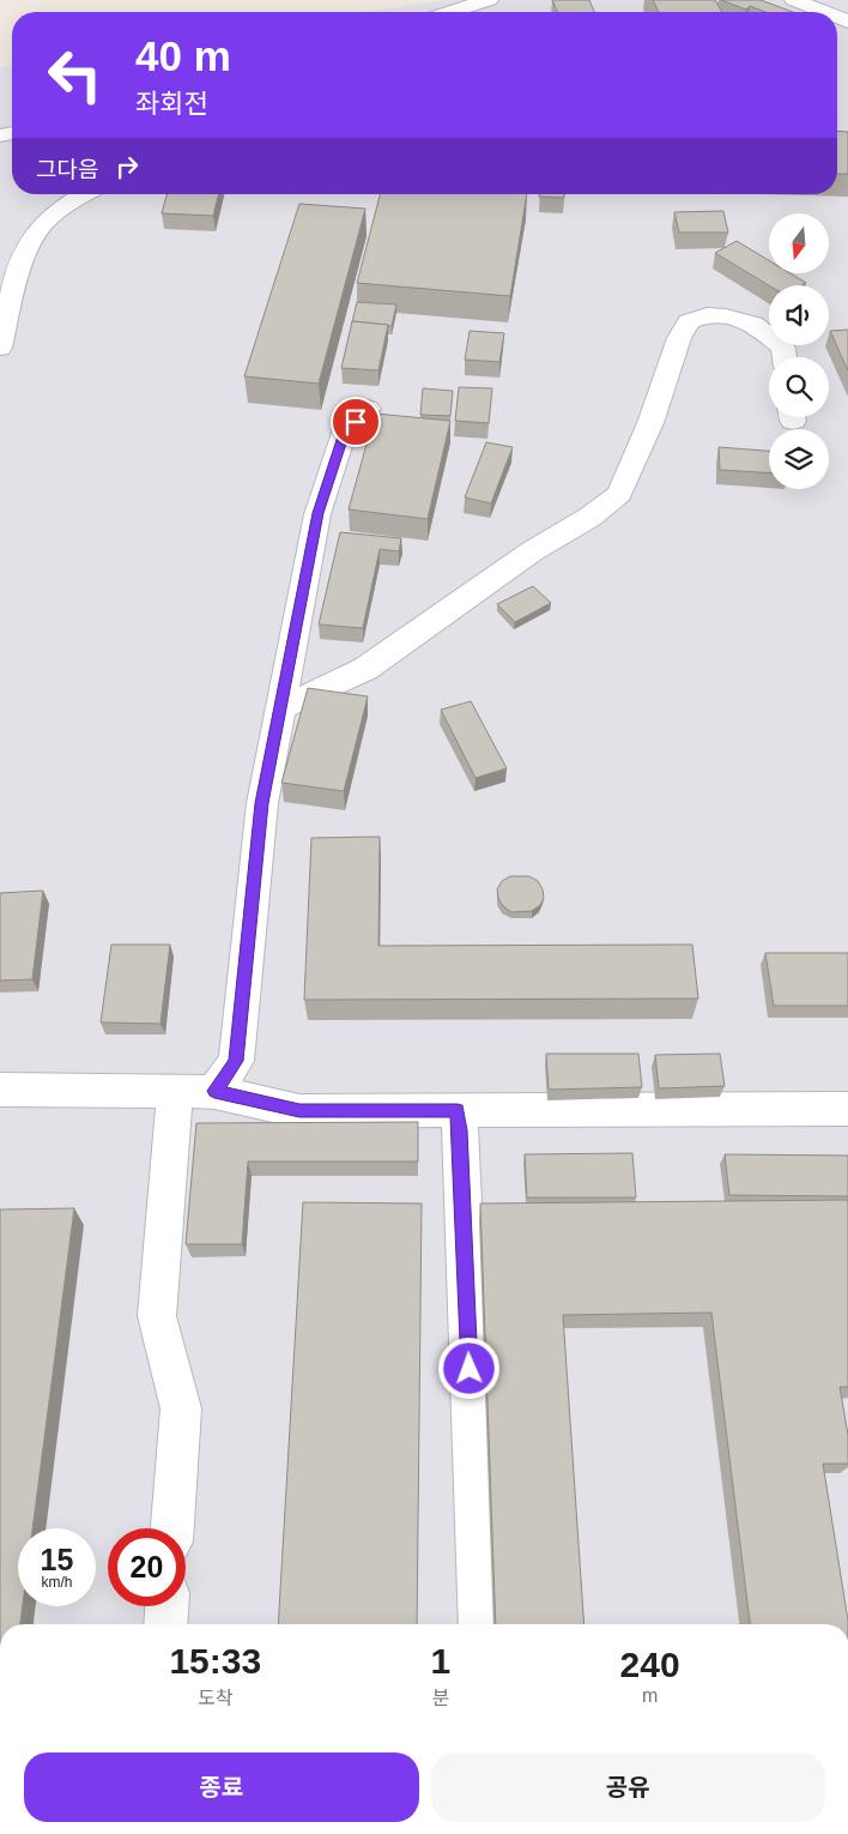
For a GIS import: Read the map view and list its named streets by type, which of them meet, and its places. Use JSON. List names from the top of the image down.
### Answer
{
  "north": "bottom",
  "page": {
    "turn": ["40 m", "좌회전"],
    "then": "그다음",
    "speed": "15 km/h",
    "limit": "20",
    "eta": [
      "15:33",
      "도착",
      "1",
      "분",
      "240",
      "m"
    ],
    "buttons": ["종료", "공유"]
  }
}
